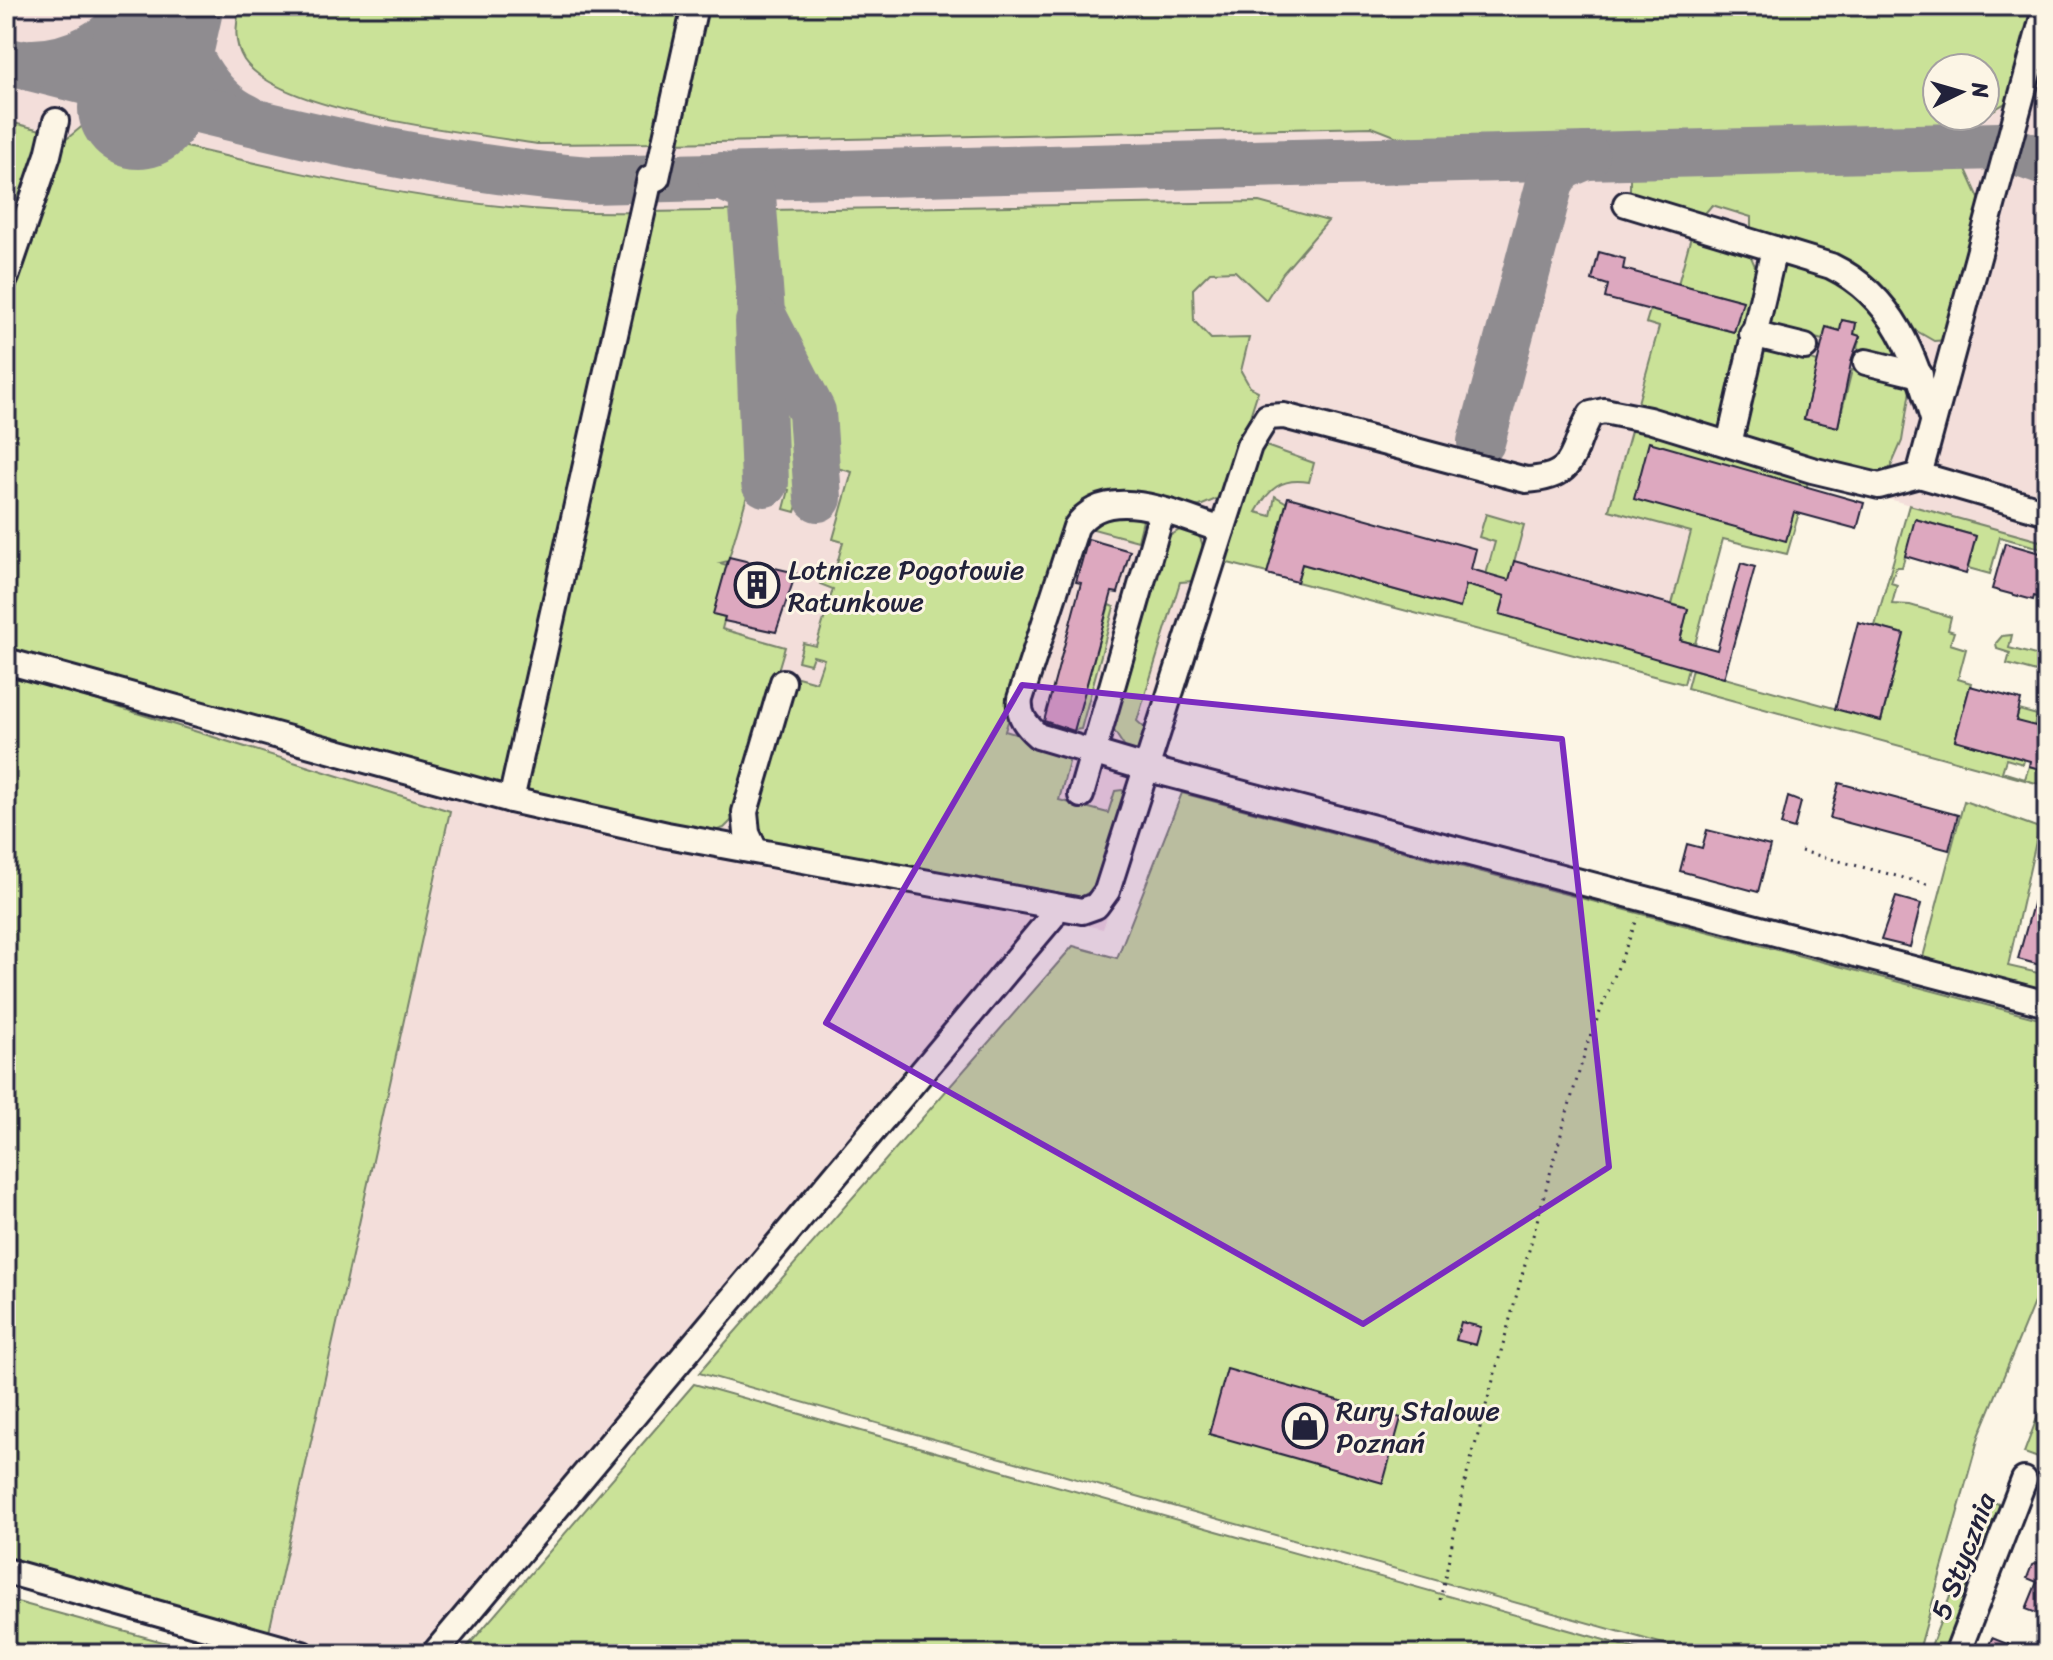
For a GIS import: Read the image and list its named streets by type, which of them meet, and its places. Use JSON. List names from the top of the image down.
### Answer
{
  "streets": {
    "street": ["5 Stycznia"]
  },
  "places": {
    "building": ["Lotnicze Pogotowie Ratunkowe"],
    "shop": ["Rury Stalowe Poznań"]
  },
  "north": "right"
}
